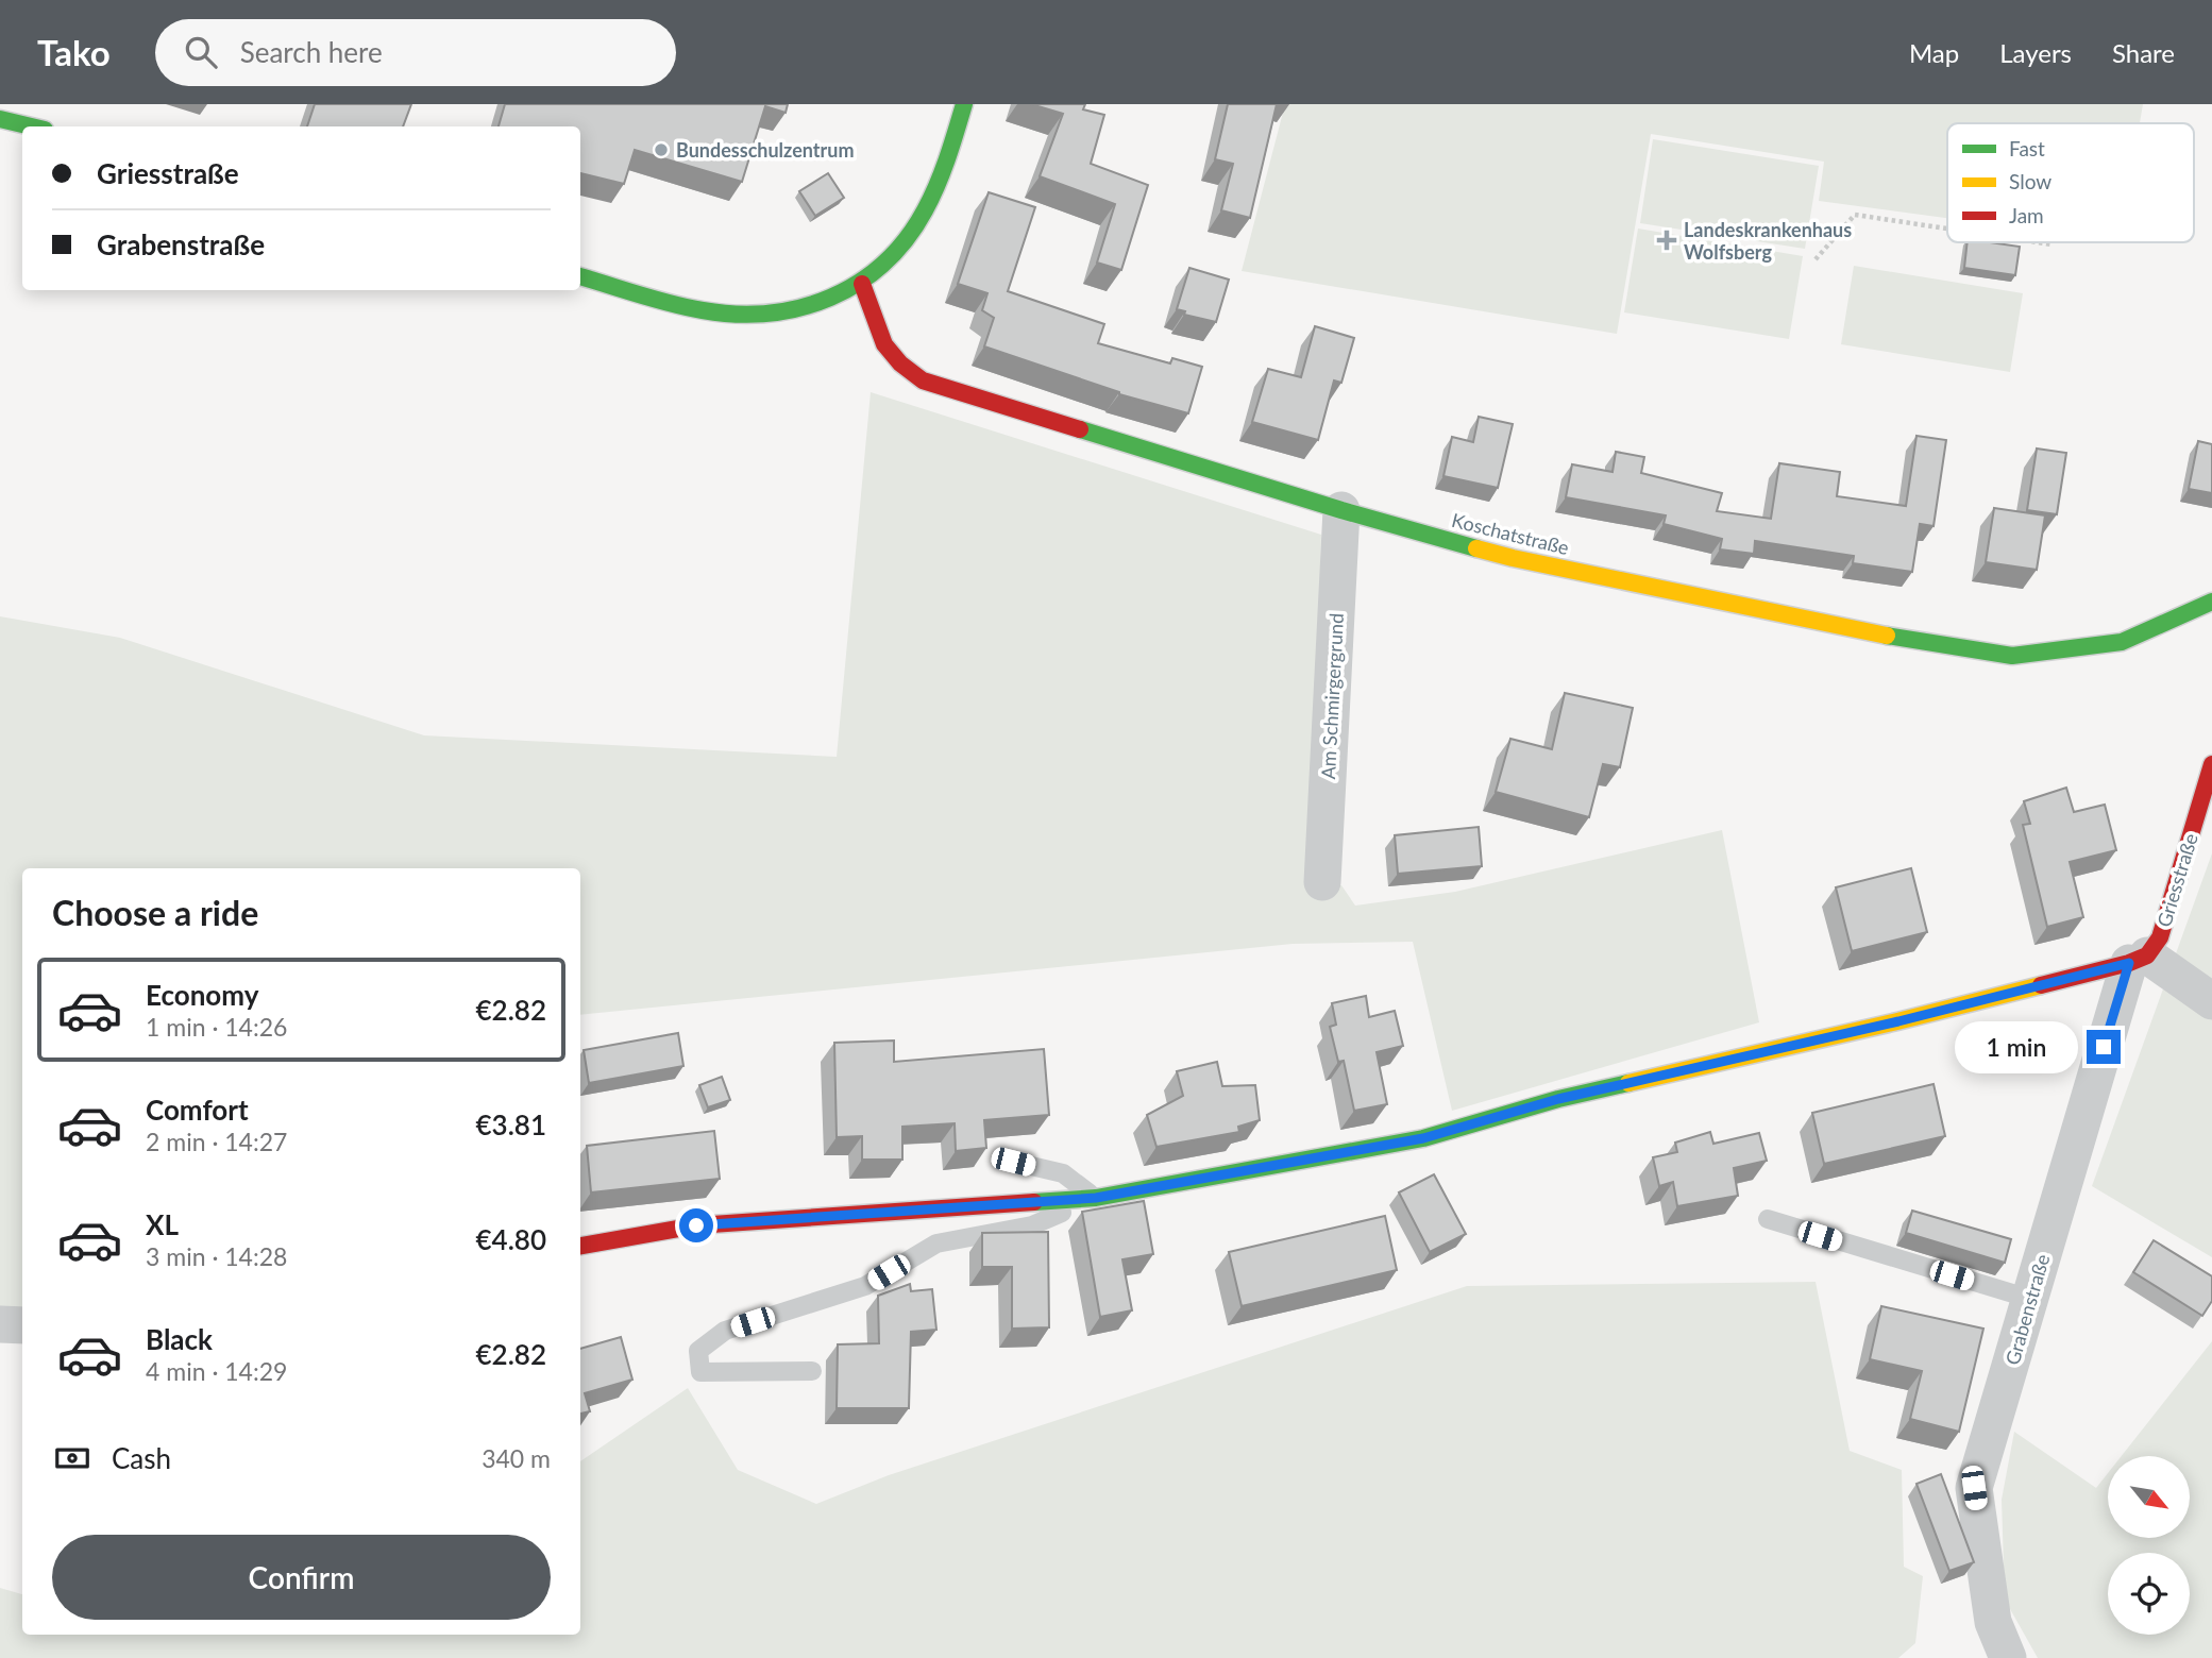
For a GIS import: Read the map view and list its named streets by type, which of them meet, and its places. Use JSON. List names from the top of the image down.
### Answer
{
  "streets": {
    "street": [
      "Koschatstraße",
      "Am Schmirgergrund",
      "Griesstraße",
      "Grabenstraße"
    ]
  },
  "crossings": [
    ["Koschatstraße", "Am Schmirgergrund"],
    ["Griesstraße", "Grabenstraße"]
  ],
  "places": {
    "other": ["Bundesschulzentrum"],
    "health": ["Landeskrankenhaus Wolfsberg"]
  },
  "legend": ["Fast", "Slow", "Jam"],
  "north": "bottom right",
  "page": {
    "header": "Tako",
    "search": "Search here",
    "nav": ["Map", "Layers", "Share"],
    "banner": ["Griesstraße", "Grabenstraße"],
    "heading": "Choose a ride",
    "list": [
      {
        "name": "Economy",
        "note": "1 min · 14:26",
        "value": "€2.82"
      },
      {
        "name": "Comfort",
        "note": "2 min · 14:27",
        "value": "€3.81"
      },
      {
        "name": "XL",
        "note": "3 min · 14:28",
        "value": "€4.80"
      },
      {
        "name": "Black",
        "note": "4 min · 14:29",
        "value": "€2.82"
      }
    ],
    "bubble": "1 min",
    "pay": ["Cash", "340 m"],
    "buttons": "Confirm"
  }
}
